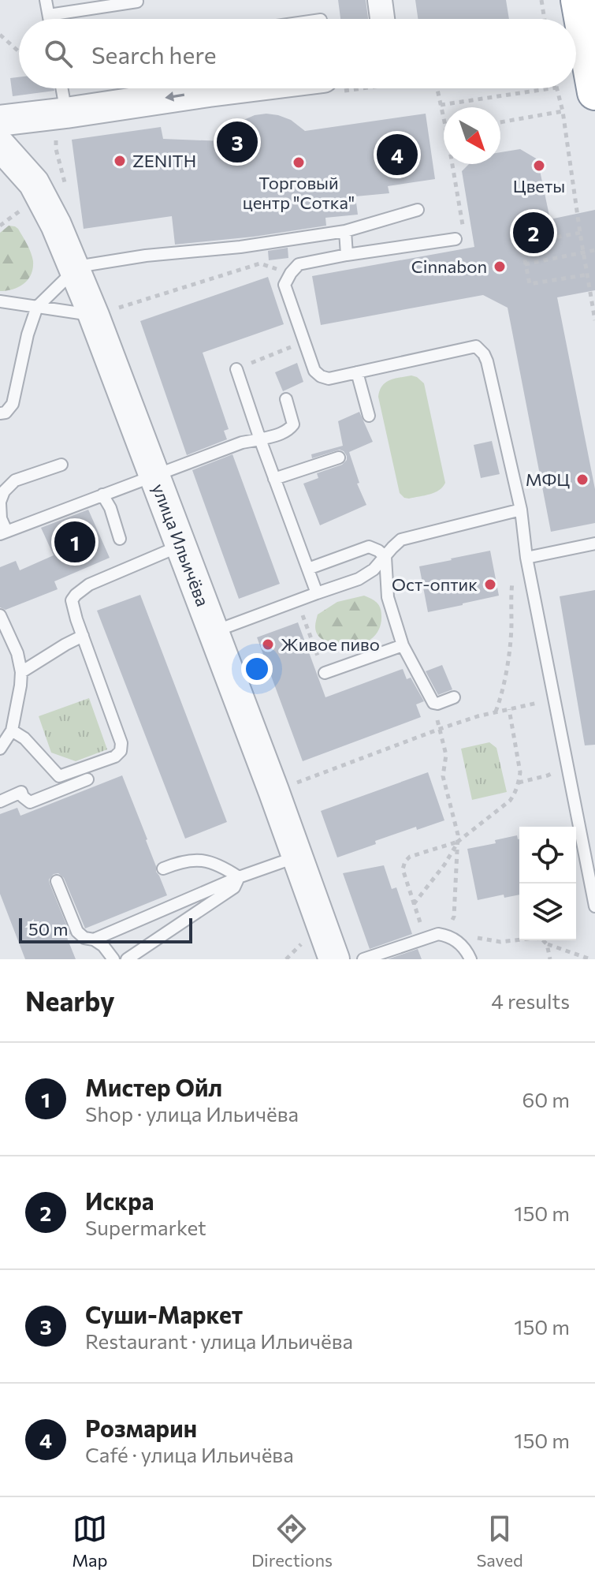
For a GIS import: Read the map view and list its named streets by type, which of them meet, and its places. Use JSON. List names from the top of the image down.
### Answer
{
  "streets": {
    "street": ["улица Ильичёва"]
  },
  "places": [
    "ZENITH",
    "Торговый центр \"Сотка\"",
    "Цветы",
    "Cinnabon",
    "МФЦ",
    "Ост-оптик",
    "Живое пиво"
  ],
  "scale_bar": "50 m",
  "north": "bottom right",
  "page": {
    "search": "Search here",
    "pins": [
      "3",
      "4",
      "2",
      "1"
    ],
    "scale": "50 m",
    "heading": ["Nearby", "4 results"],
    "list": [
      {
        "mark": "1",
        "name": "Мистер Ойл",
        "note": "Shop · улица Ильичёва",
        "value": "60 m"
      },
      {
        "mark": "2",
        "name": "Искра",
        "note": "Supermarket",
        "value": "150 m"
      },
      {
        "mark": "3",
        "name": "Суши-Маркет",
        "note": "Restaurant · улица Ильичёва",
        "value": "150 m"
      },
      {
        "mark": "4",
        "name": "Розмарин",
        "note": "Café · улица Ильичёва",
        "value": "150 m"
      }
    ],
    "nav": ["Map", "Directions", "Saved"]
  }
}
